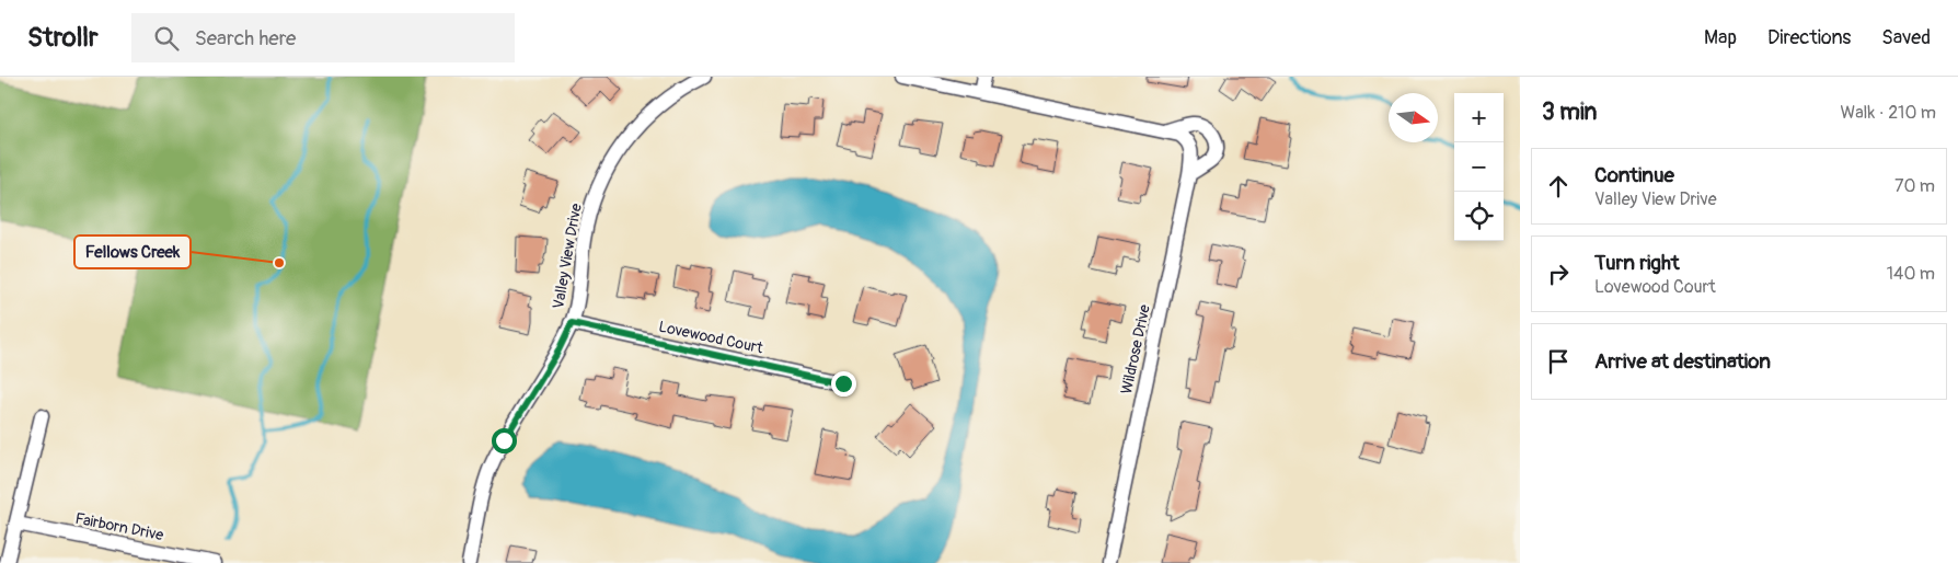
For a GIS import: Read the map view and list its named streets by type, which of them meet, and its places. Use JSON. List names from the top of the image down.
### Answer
{
  "streets": {
    "street": [
      "Valley View Drive",
      "Lovewood Court",
      "Wildrose Drive",
      "Fairborn Drive"
    ]
  },
  "crossings": [
    ["Valley View Drive", "Lovewood Court"]
  ],
  "places": ["Fellows Creek"],
  "north": "right",
  "page": {
    "header": "Strollr",
    "search": "Search here",
    "nav": ["Map", "Directions", "Saved"],
    "heading": ["3 min", "Walk · 210 m"],
    "map_buttons": ["+", "−"],
    "list": [
      ["Continue", "Valley View Drive", "70 m"],
      ["Turn right", "Lovewood Court", "140 m"],
      "Arrive at destination"
    ]
  }
}
